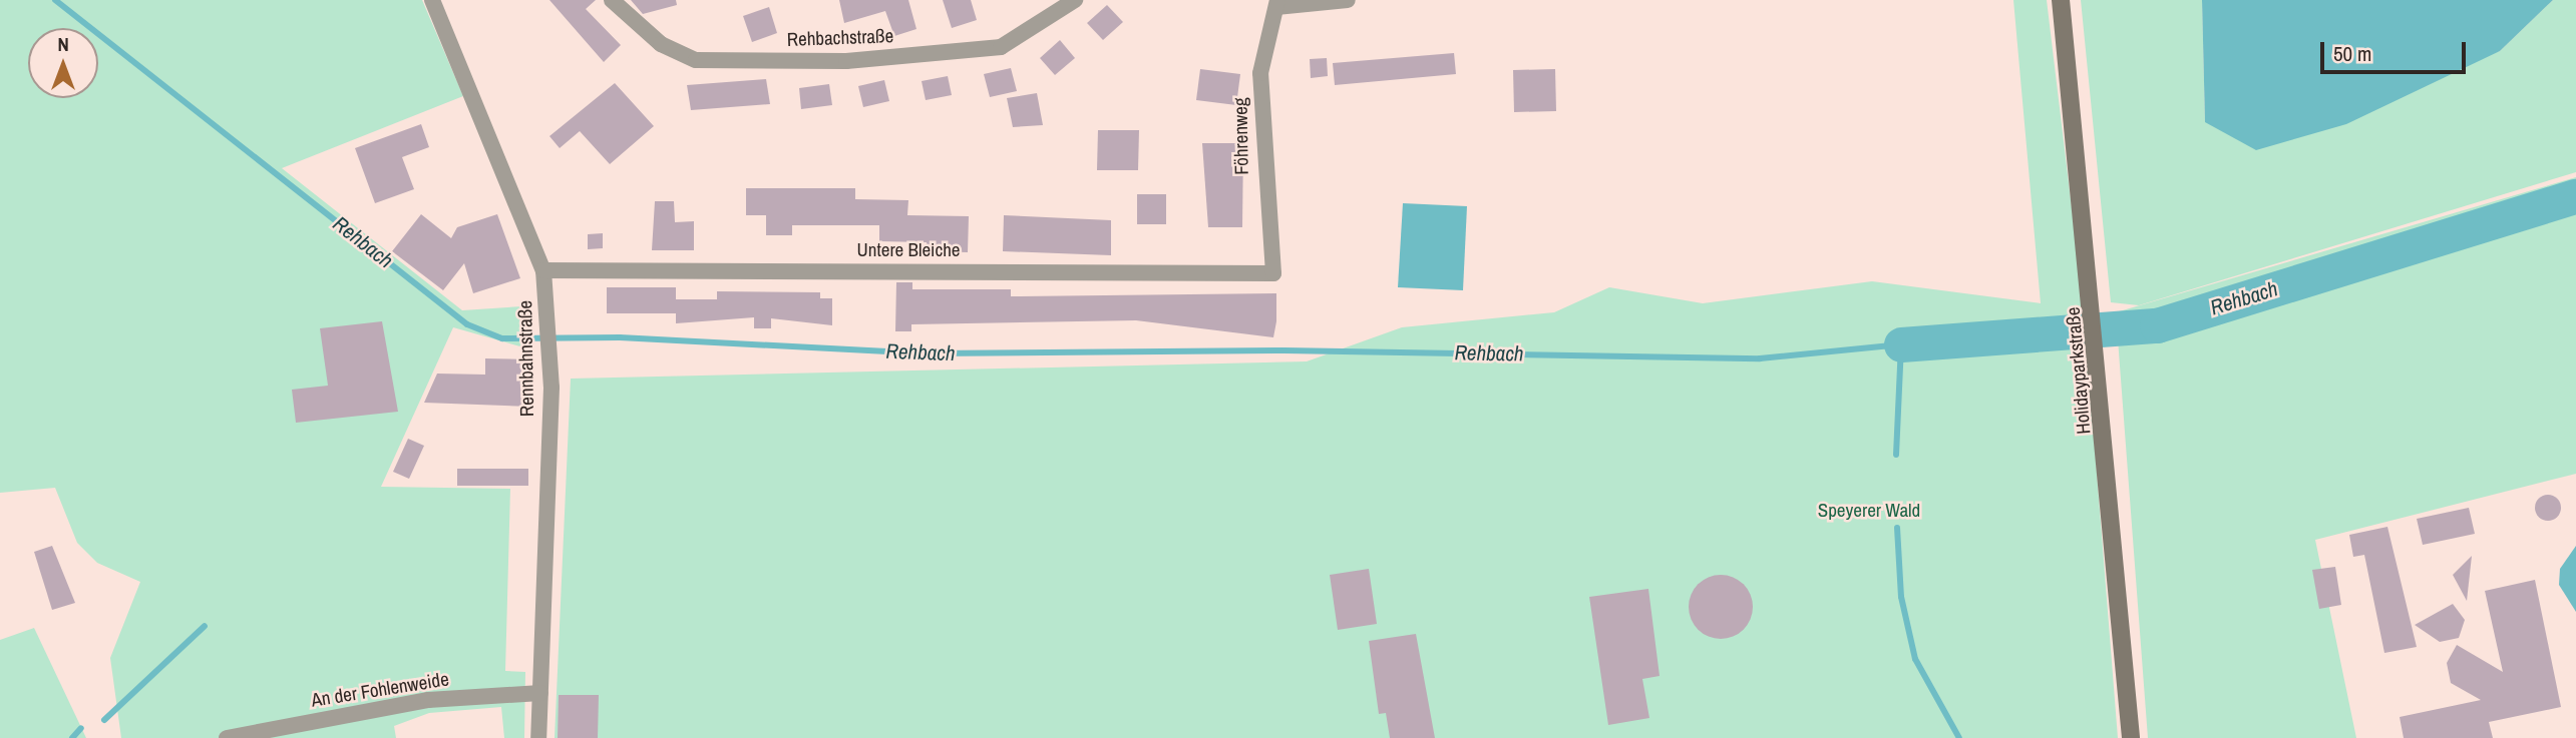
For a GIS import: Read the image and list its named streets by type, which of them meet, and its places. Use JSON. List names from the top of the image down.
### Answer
{
  "streets": {
    "main road": ["Holidayparkstraße"],
    "street": [
      "Rehbachstraße",
      "Föhrenweg",
      "Untere Bleiche",
      "Rennbahnstraße",
      "An der Fohlenweide"
    ]
  },
  "crossings": [
    ["Föhrenweg", "Untere Bleiche"],
    ["Untere Bleiche", "Rennbahnstraße"],
    ["Rennbahnstraße", "An der Fohlenweide"]
  ],
  "water": ["Rehbach"],
  "parks": ["Speyerer Wald"],
  "scale_bar": "50 m",
  "north": "top"
}
